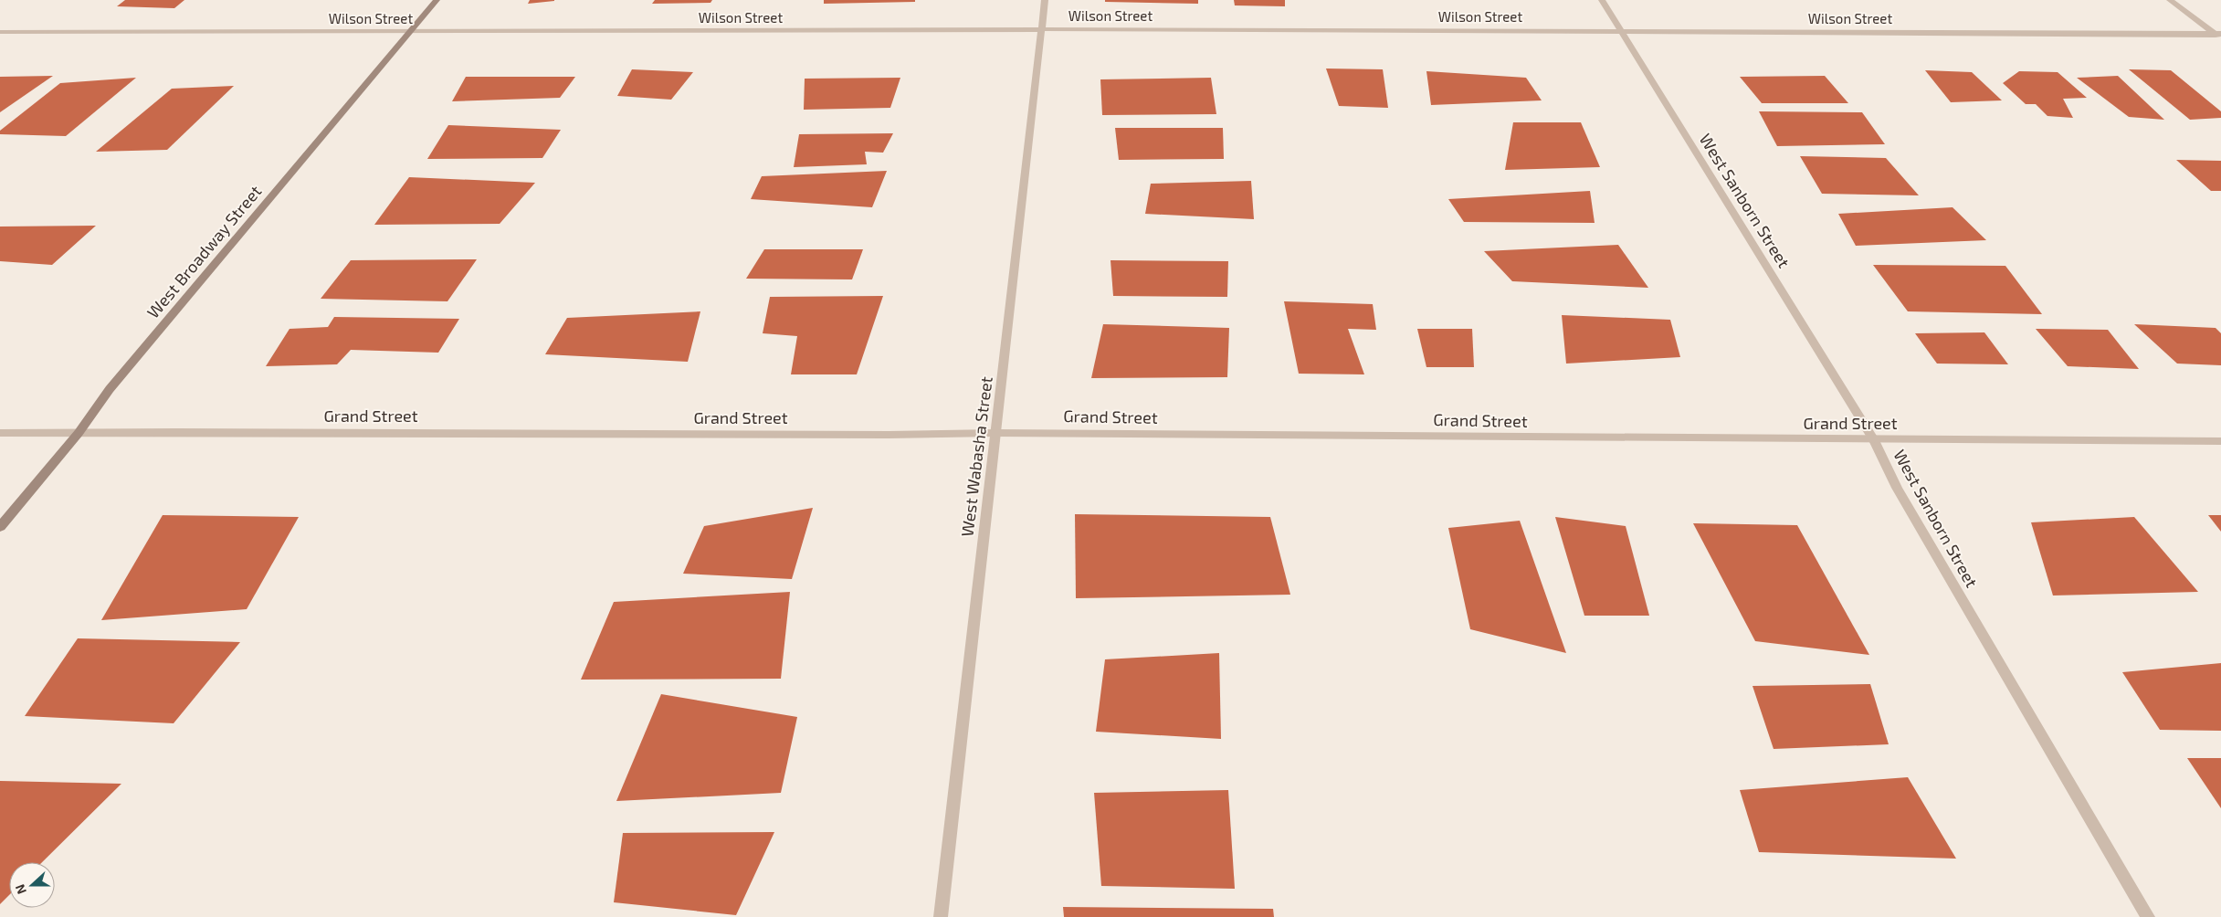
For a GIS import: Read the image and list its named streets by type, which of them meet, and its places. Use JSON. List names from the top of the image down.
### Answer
{
  "streets": {
    "main road": ["West Broadway Street"],
    "street": [
      "Wilson Street",
      "West Sanborn Street",
      "Grand Street",
      "West Wabasha Street"
    ]
  },
  "crossings": [
    ["Wilson Street", "West Sanborn Street"],
    ["Wilson Street", "West Broadway Street"],
    ["Wilson Street", "West Wabasha Street"],
    ["West Sanborn Street", "Grand Street"],
    ["West Broadway Street", "Grand Street"],
    ["Grand Street", "West Wabasha Street"]
  ],
  "north": "left"
}
